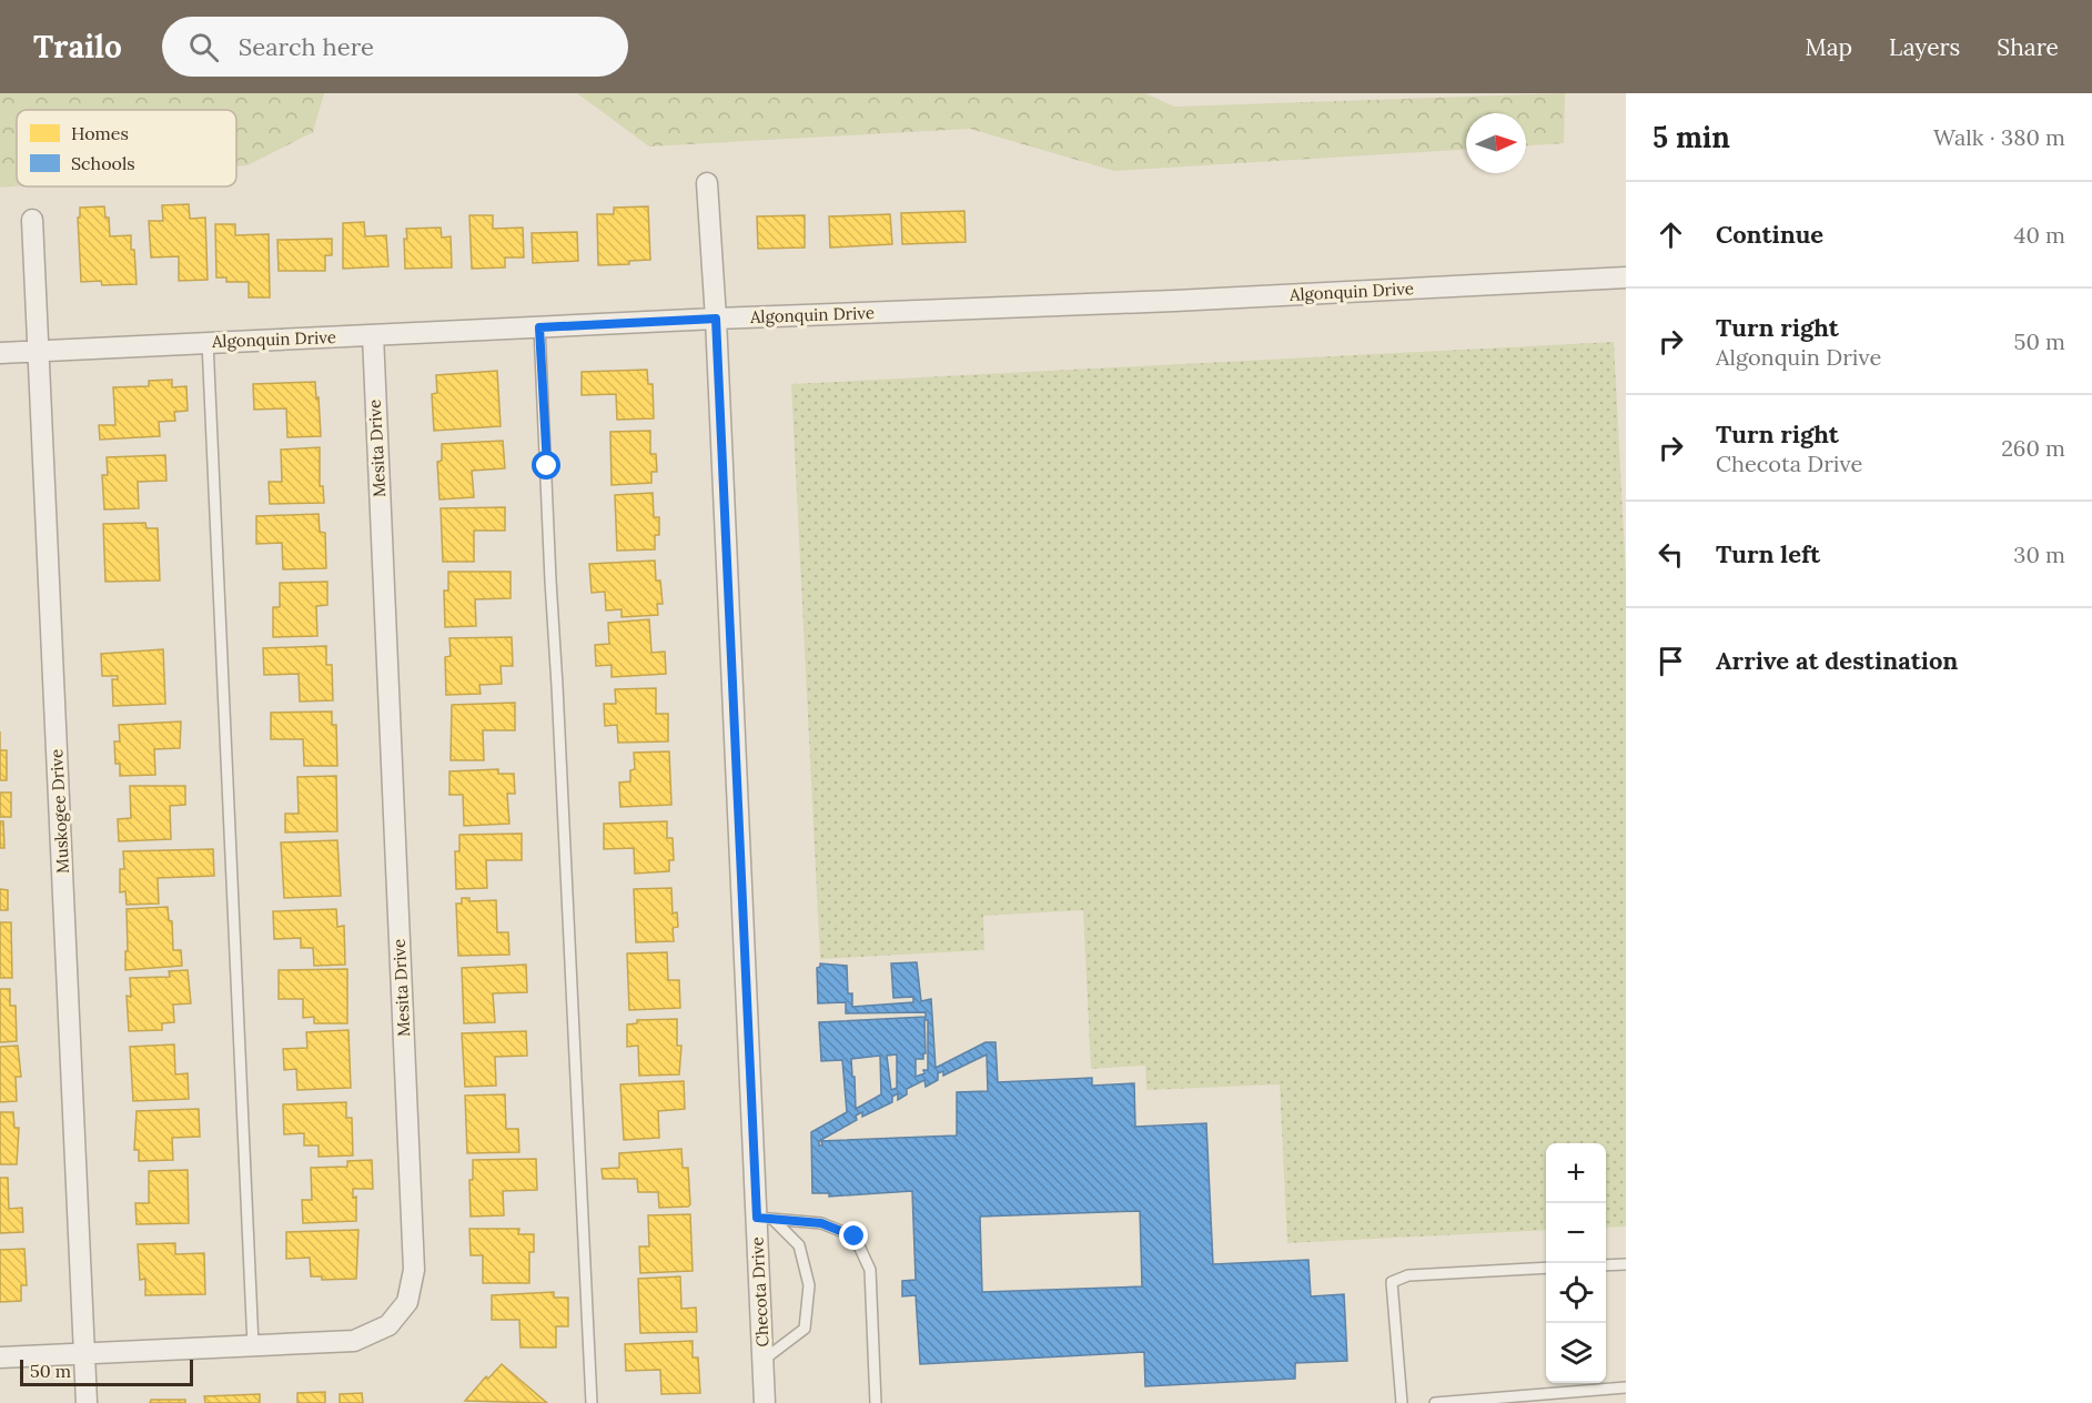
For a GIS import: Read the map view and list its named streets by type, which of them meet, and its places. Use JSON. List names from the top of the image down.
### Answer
{
  "streets": {
    "street": [
      "Algonquin Drive",
      "Mesita Drive",
      "Muskogee Drive",
      "Checota Drive"
    ]
  },
  "crossings": [
    ["Algonquin Drive", "Mesita Drive"],
    ["Algonquin Drive", "Muskogee Drive"],
    ["Algonquin Drive", "Checota Drive"],
    ["Mesita Drive", "Muskogee Drive"]
  ],
  "legend": ["Homes", "Schools"],
  "scale_bar": "50 m",
  "north": "right",
  "page": {
    "header": "Trailo",
    "search": "Search here",
    "nav": ["Map", "Layers", "Share"],
    "heading": ["5 min", "Walk · 380 m"],
    "list": [
      ["Continue", "40 m"],
      ["Turn right", "Algonquin Drive", "50 m"],
      ["Turn right", "Checota Drive", "260 m"],
      ["Turn left", "30 m"],
      "Arrive at destination"
    ],
    "map_buttons": ["+", "−"],
    "scale": "50 m"
  }
}
